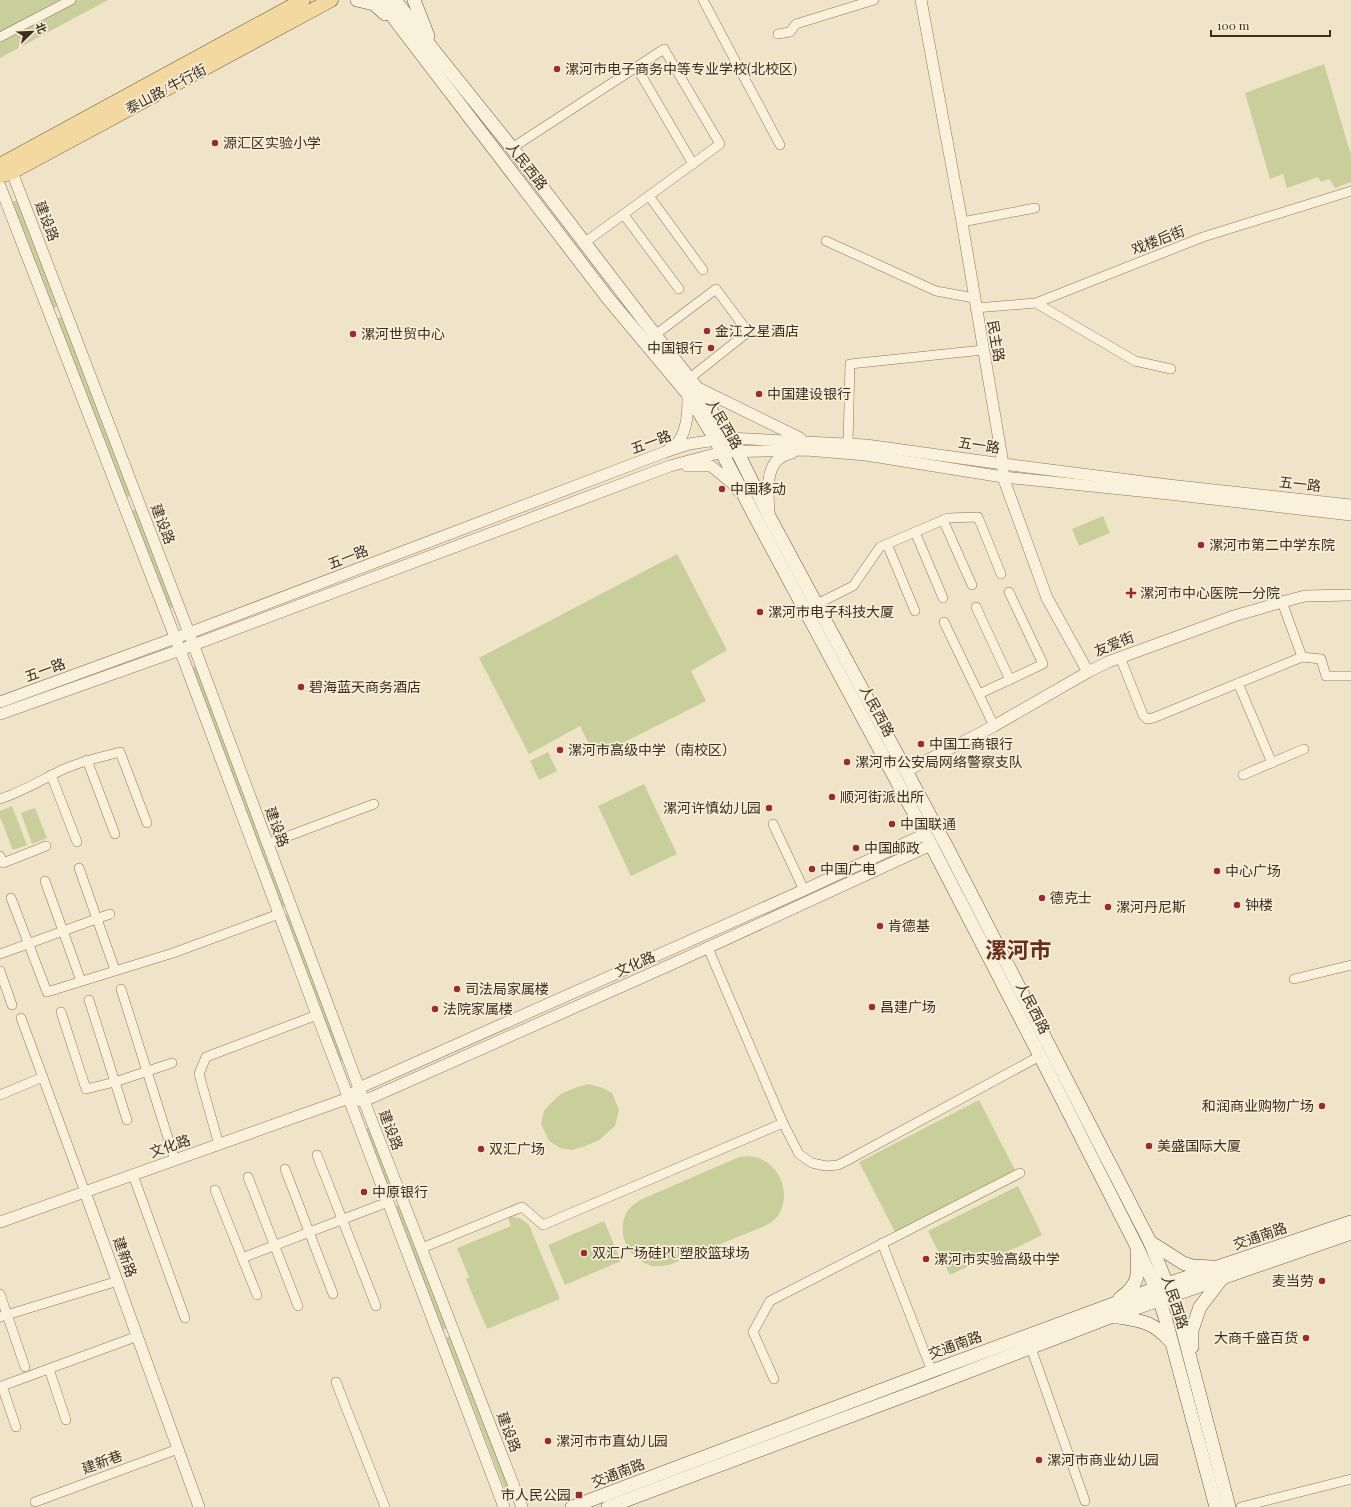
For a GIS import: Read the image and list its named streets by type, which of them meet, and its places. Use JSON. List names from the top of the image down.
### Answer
{
  "streets": {
    "main road": ["泰山路/牛行街", "人民西路", "交通南路"],
    "street": [
      "建设路",
      "戏楼后街",
      "民主路",
      "五一路",
      "友爱街",
      "文化路",
      "建新路",
      "建新巷"
    ]
  },
  "crossings": [
    ["泰山路/牛行街", "建设路"],
    ["人民西路", "五一路"],
    ["人民西路", "友爱街"],
    ["人民西路", "文化路"],
    ["人民西路", "交通南路"],
    ["建设路", "五一路"],
    ["建设路", "文化路"],
    ["戏楼后街", "民主路"],
    ["民主路", "五一路"],
    ["民主路", "友爱街"],
    ["文化路", "建新路"],
    ["建新路", "建新巷"]
  ],
  "districts": ["漯河市"],
  "places": {
    "other": [
      "漯河市电子商务中等专业学校(北校区)",
      "源汇区实验小学",
      "金江之星酒店",
      "漯河世贸中心",
      "中国银行",
      "中国建设银行",
      "中国移动",
      "漯河市第二中学东院",
      "漯河市电子科技大厦",
      "碧海蓝天商务酒店",
      "中国工商银行",
      "漯河市高级中学（南校区）",
      "漯河市公安局网络警察支队",
      "顺河街派出所",
      "漯河许慎幼儿园",
      "中国联通",
      "中国邮政",
      "中国广电",
      "中心广场",
      "德克士",
      "钟楼",
      "漯河丹尼斯",
      "肯德基",
      "司法局家属楼",
      "昌建广场",
      "法院家属楼",
      "和润商业购物广场",
      "美盛国际大厦",
      "双汇广场",
      "中原银行",
      "双汇广场硅PU塑胶篮球场",
      "漯河市实验高级中学",
      "麦当劳",
      "大商千盛百货",
      "漯河市市直幼儿园",
      "漯河市商业幼儿园"
    ],
    "health": ["漯河市中心医院一分院"],
    "transit": ["市人民公园"]
  },
  "scale_bar": "100 m",
  "north": "top right"
}
